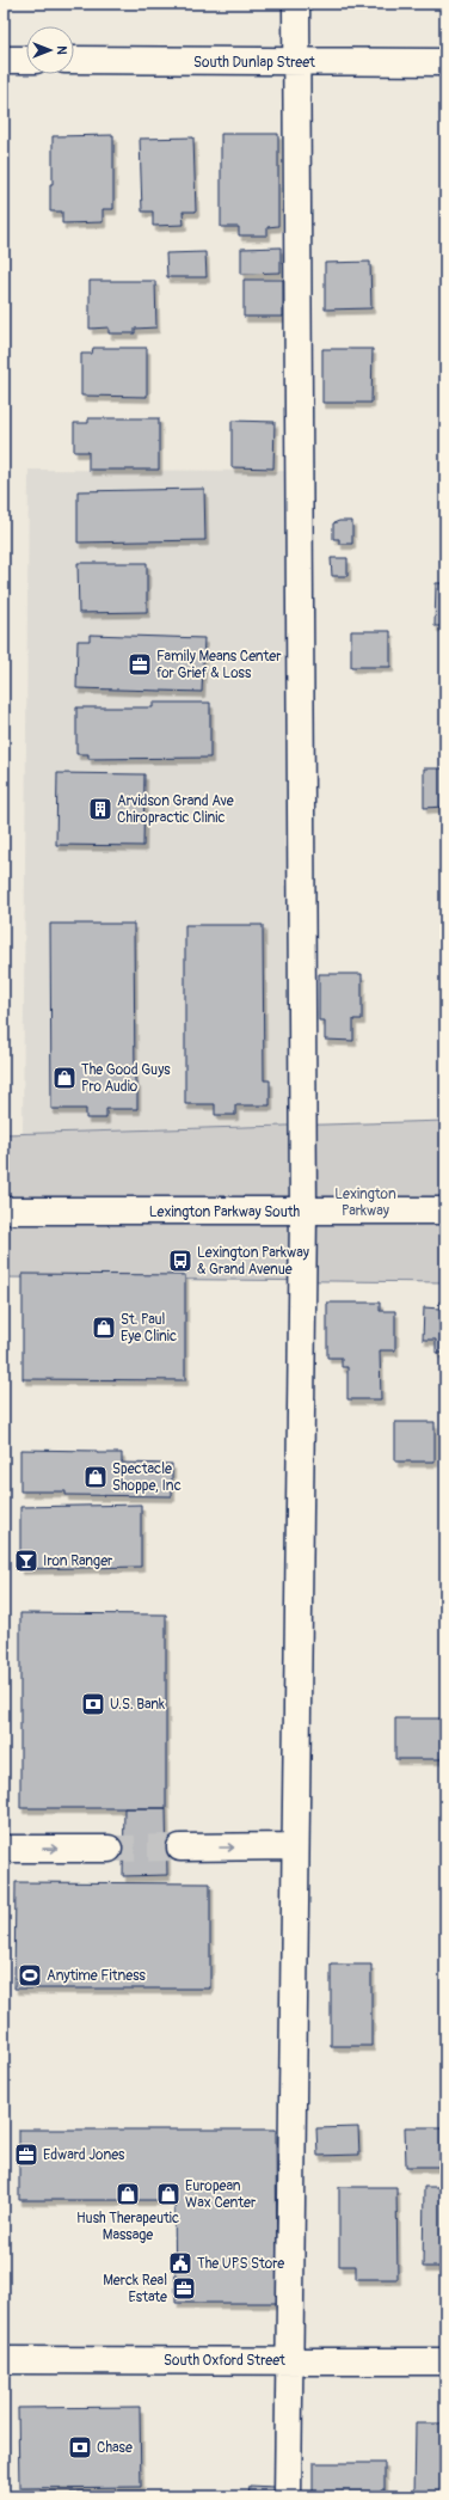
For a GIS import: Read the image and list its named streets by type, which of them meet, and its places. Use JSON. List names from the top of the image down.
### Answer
{
  "streets": {
    "street": ["South Dunlap Street", "Lexington Parkway South", "South Oxford Street"]
  },
  "parks": ["Lexington Parkway"],
  "places": {
    "office": ["Family Means Center for Grief & Loss", "Edward Jones", "Merck Real Estate"],
    "building": ["Arvidson Grand Ave Chiropractic Clinic"],
    "shop": [
      "The Good Guys Pro Audio",
      "St. Paul Eye Clinic",
      "Spectacle Shoppe, Inc",
      "Hush Therapeutic Massage",
      "European Wax Center"
    ],
    "bus stop": ["Lexington Parkway & Grand Avenue"],
    "bar": ["Iron Ranger"],
    "bank": ["U.S. Bank", "Chase"],
    "sports": ["Anytime Fitness"],
    "public building": ["The UPS Store"]
  },
  "north": "right"
}
